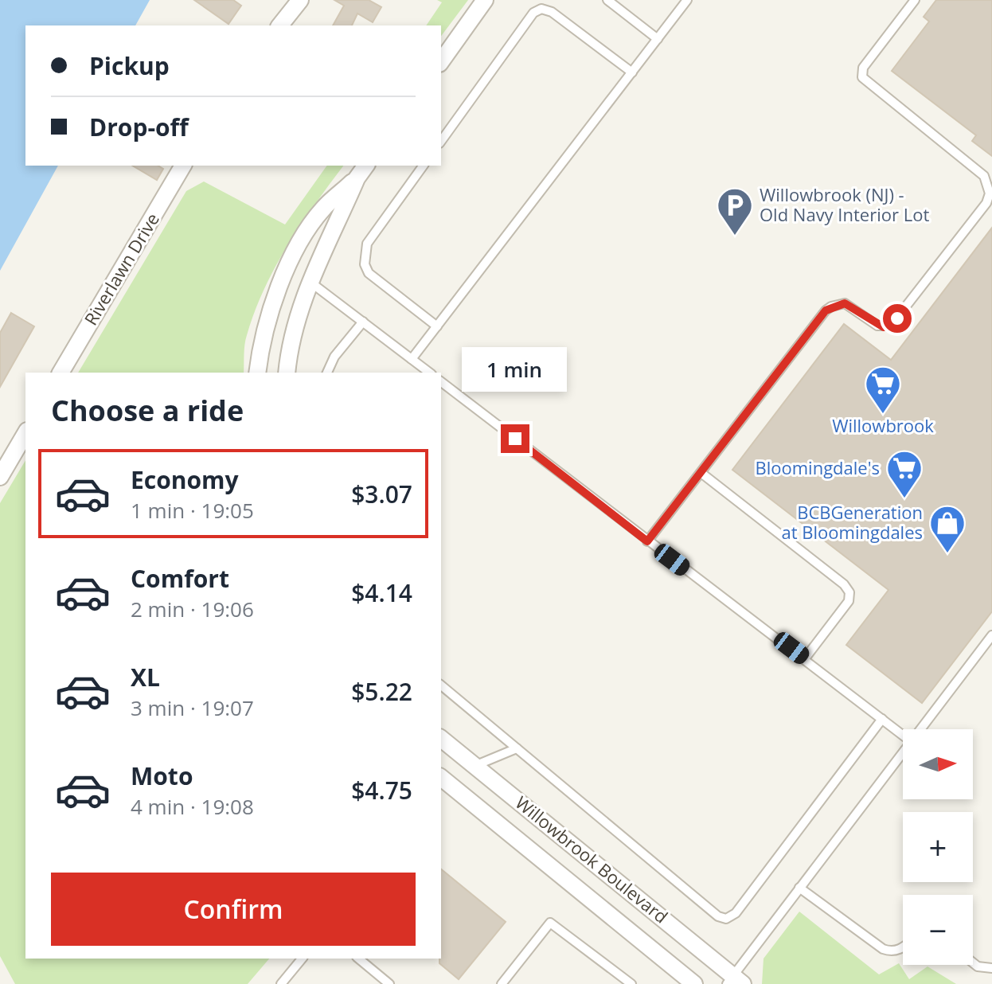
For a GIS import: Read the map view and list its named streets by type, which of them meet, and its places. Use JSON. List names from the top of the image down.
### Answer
{
  "streets": {
    "street": ["Riverlawn Drive", "Willowbrook Boulevard"]
  },
  "places": {
    "parking": ["Willowbrook (NJ) - Old Navy Interior Lot"],
    "supermarket": ["Willowbrook", "Bloomingdale's"],
    "shop": ["BCBGeneration at Bloomingdales"]
  },
  "north": "right",
  "page": {
    "banner": ["Pickup", "Drop-off"],
    "bubble": "1 min",
    "heading": "Choose a ride",
    "list": [
      {
        "name": "Economy",
        "note": "1 min · 19:05",
        "value": "$3.07"
      },
      {
        "name": "Comfort",
        "note": "2 min · 19:06",
        "value": "$4.14"
      },
      {
        "name": "XL",
        "note": "3 min · 19:07",
        "value": "$5.22"
      },
      {
        "name": "Moto",
        "note": "4 min · 19:08",
        "value": "$4.75"
      }
    ],
    "map_buttons": ["+", "−"],
    "buttons": "Confirm"
  }
}
